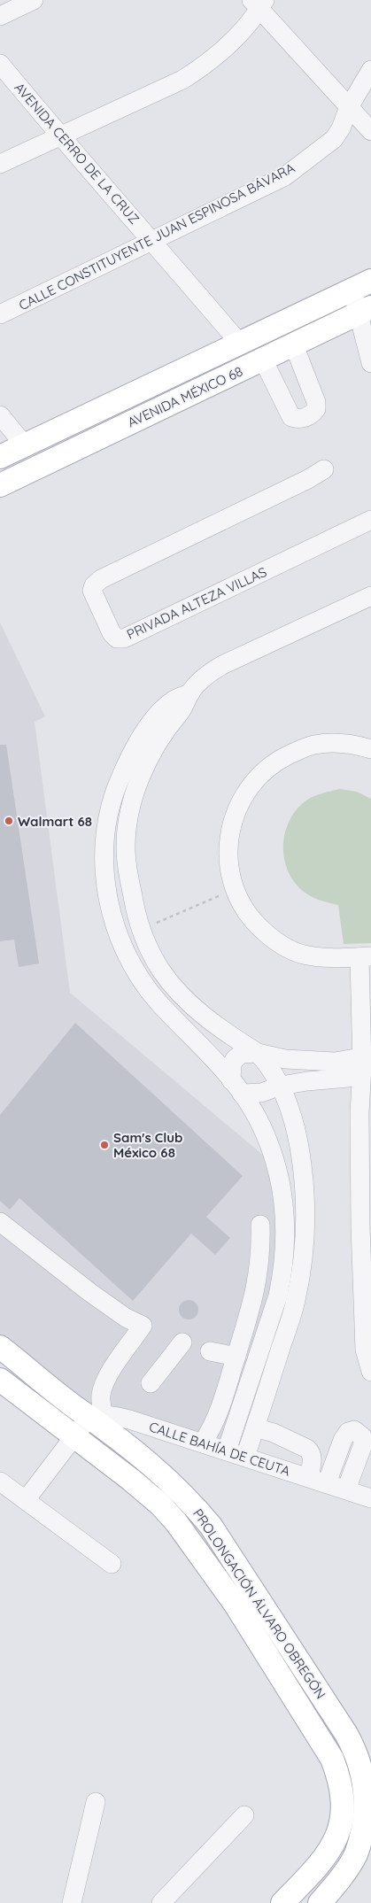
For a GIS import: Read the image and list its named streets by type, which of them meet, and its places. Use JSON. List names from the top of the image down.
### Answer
{
  "streets": {
    "main road": ["AVENIDA MÉXICO 68", "PROLONGACIÓN ÁLVARO OBREGÓN"],
    "street": [
      "AVENIDA CERRO DE LA CRUZ",
      "CALLE CONSTITUYENTE JUAN ESPINOSA BÁVARA",
      "PRIVADA ALTEZA VILLAS",
      "CALLE BAHÍA DE CEUTA"
    ]
  },
  "crossings": [
    ["AVENIDA CERRO DE LA CRUZ", "CALLE CONSTITUYENTE JUAN ESPINOSA BÁVARA"],
    ["AVENIDA CERRO DE LA CRUZ", "AVENIDA MÉXICO 68"],
    ["CALLE BAHÍA DE CEUTA", "PROLONGACIÓN ÁLVARO OBREGÓN"]
  ],
  "places": ["Walmart 68", "Sam's Club México 68"]
}
